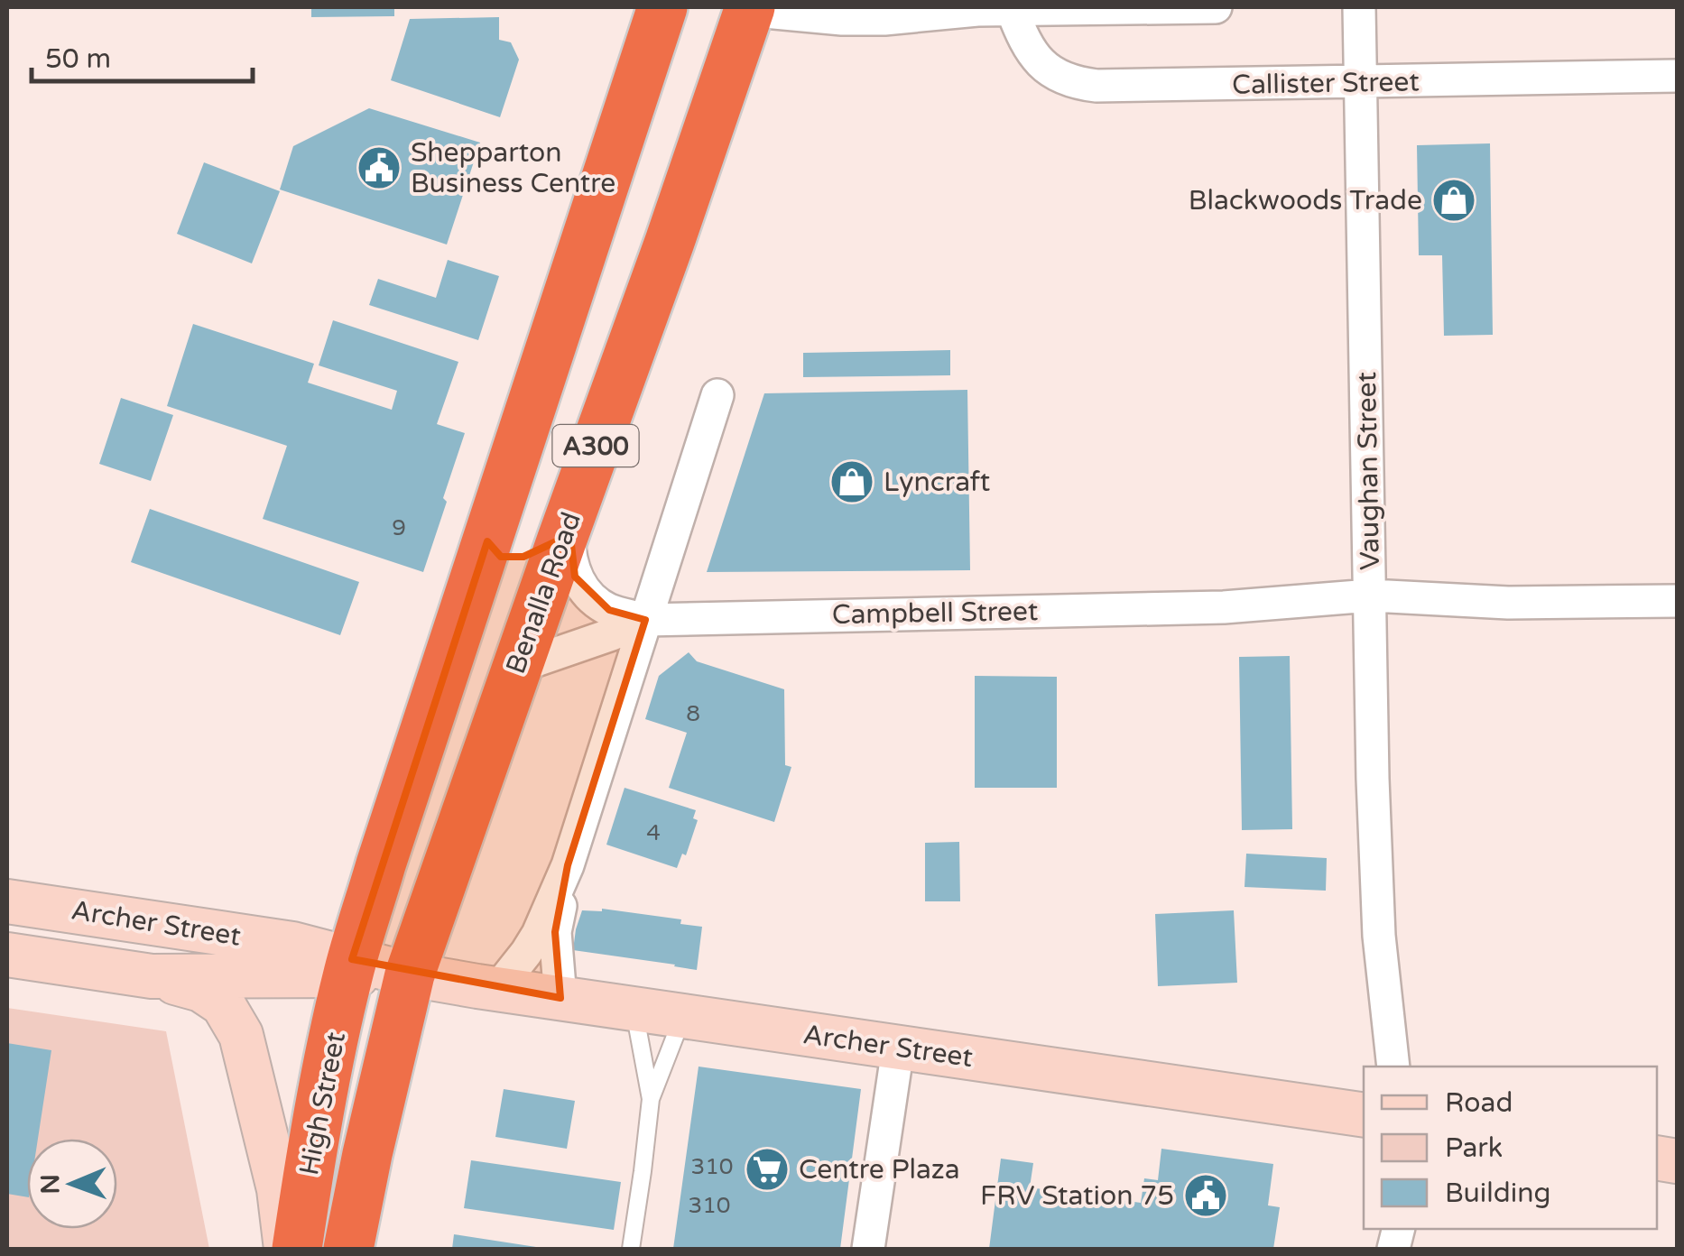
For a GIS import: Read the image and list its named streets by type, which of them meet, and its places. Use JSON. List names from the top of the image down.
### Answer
{
  "streets": {
    "highway": ["A300", "Benalla Road", "High Street"],
    "street": [
      "Callister Street",
      "Vaughan Street",
      "Campbell Street",
      "Archer Street"
    ]
  },
  "crossings": [
    ["Callister Street", "Vaughan Street"],
    ["A300", "Archer Street"],
    ["A300", "High Street"],
    ["Vaughan Street", "Campbell Street"],
    ["Benalla Road", "Archer Street"],
    ["Benalla Road", "High Street"],
    ["Archer Street", "High Street"]
  ],
  "places": {
    "public building": ["Shepparton Business Centre", "FRV Station 75"],
    "shop": ["Blackwoods Trade", "Lyncraft"],
    "supermarket": ["Centre Plaza"]
  },
  "house_numbers": [
    "9",
    "8",
    "4",
    "310",
    "310"
  ],
  "legend": ["Road", "Park", "Building"],
  "scale_bar": "50 m",
  "north": "left"
}
